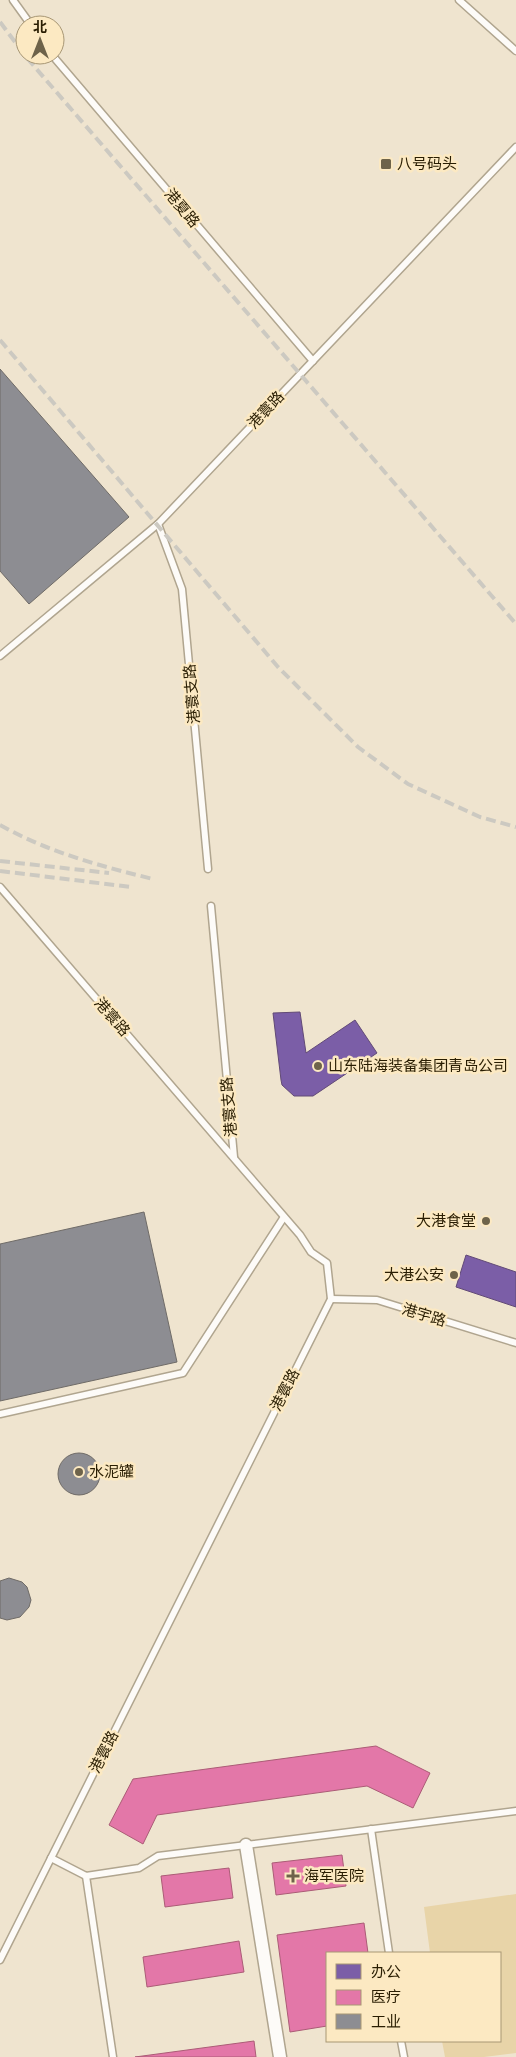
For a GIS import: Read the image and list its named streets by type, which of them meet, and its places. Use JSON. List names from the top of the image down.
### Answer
{
  "streets": {
    "lane": [
      "港夏路",
      "港寰路",
      "港寰支路",
      "港宇路"
    ]
  },
  "crossings": [
    ["港夏路", "港寰路"],
    ["港寰路", "港寰支路"],
    ["港寰路", "港宇路"]
  ],
  "places": {
    "transit": ["八号码头"],
    "other": [
      "山东陆海装备集团青岛公司",
      "大港食堂",
      "大港公安",
      "水泥罐"
    ],
    "health": ["海军医院"]
  },
  "legend": ["办公", "医疗", "工业"],
  "north": "top"
}
